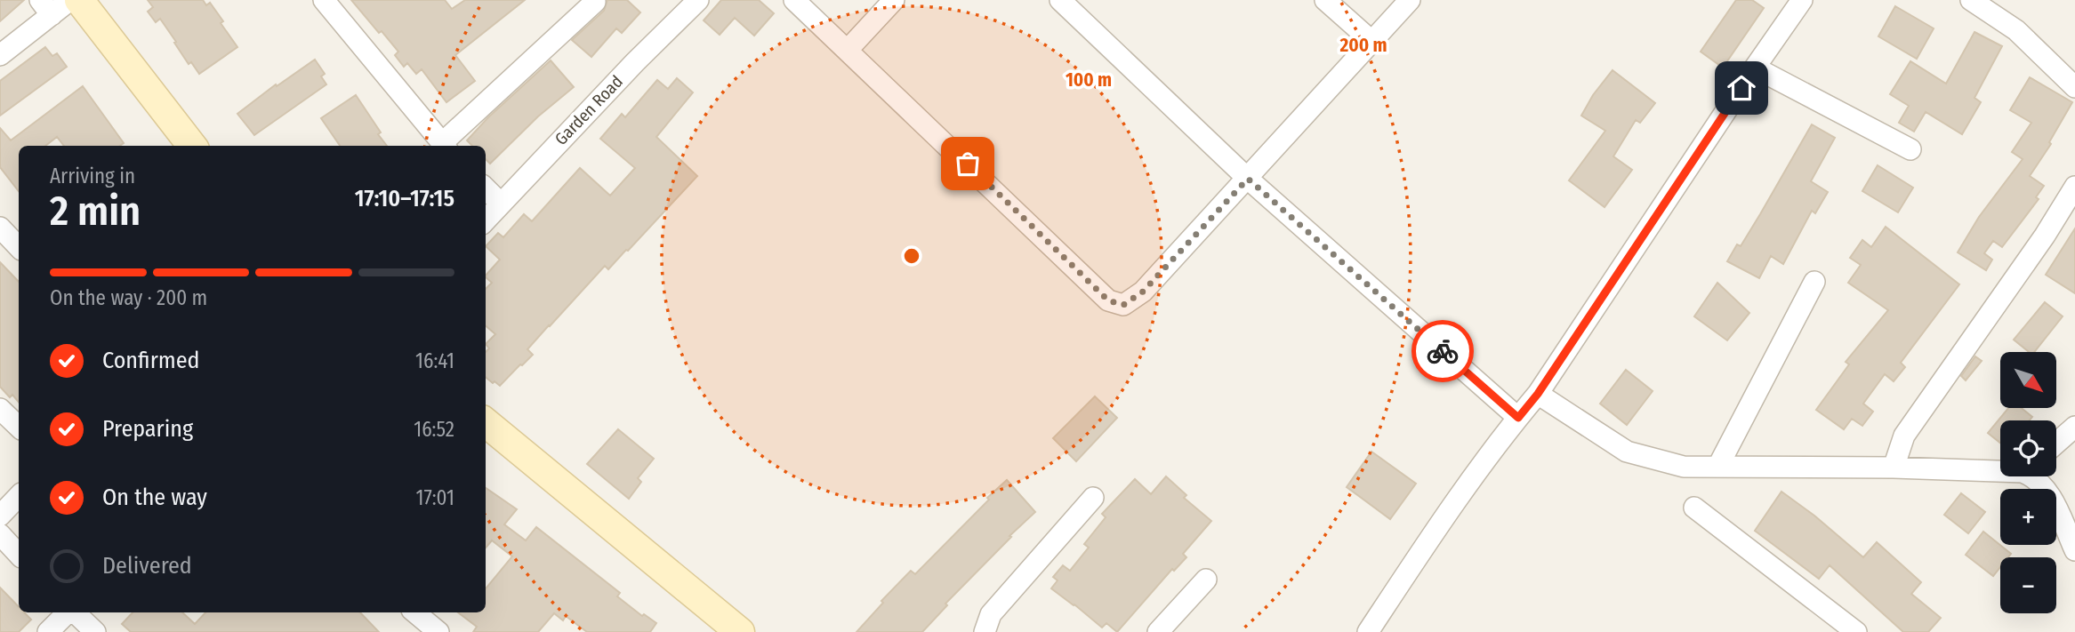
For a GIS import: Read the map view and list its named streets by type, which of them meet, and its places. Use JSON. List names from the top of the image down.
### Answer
{
  "streets": {
    "street": ["Garden Road"]
  },
  "north": "bottom right",
  "page": {
    "heading": ["2 min", "Arriving in", "17:10–17:15"],
    "bar": "On the way · 200 m",
    "list": [
      ["Confirmed", "16:41"],
      ["Preparing", "16:52"],
      ["On the way", "17:01"],
      "Delivered"
    ],
    "map_buttons": ["+", "−"]
  },
  "rings": ["200 m", "100 m"]
}
